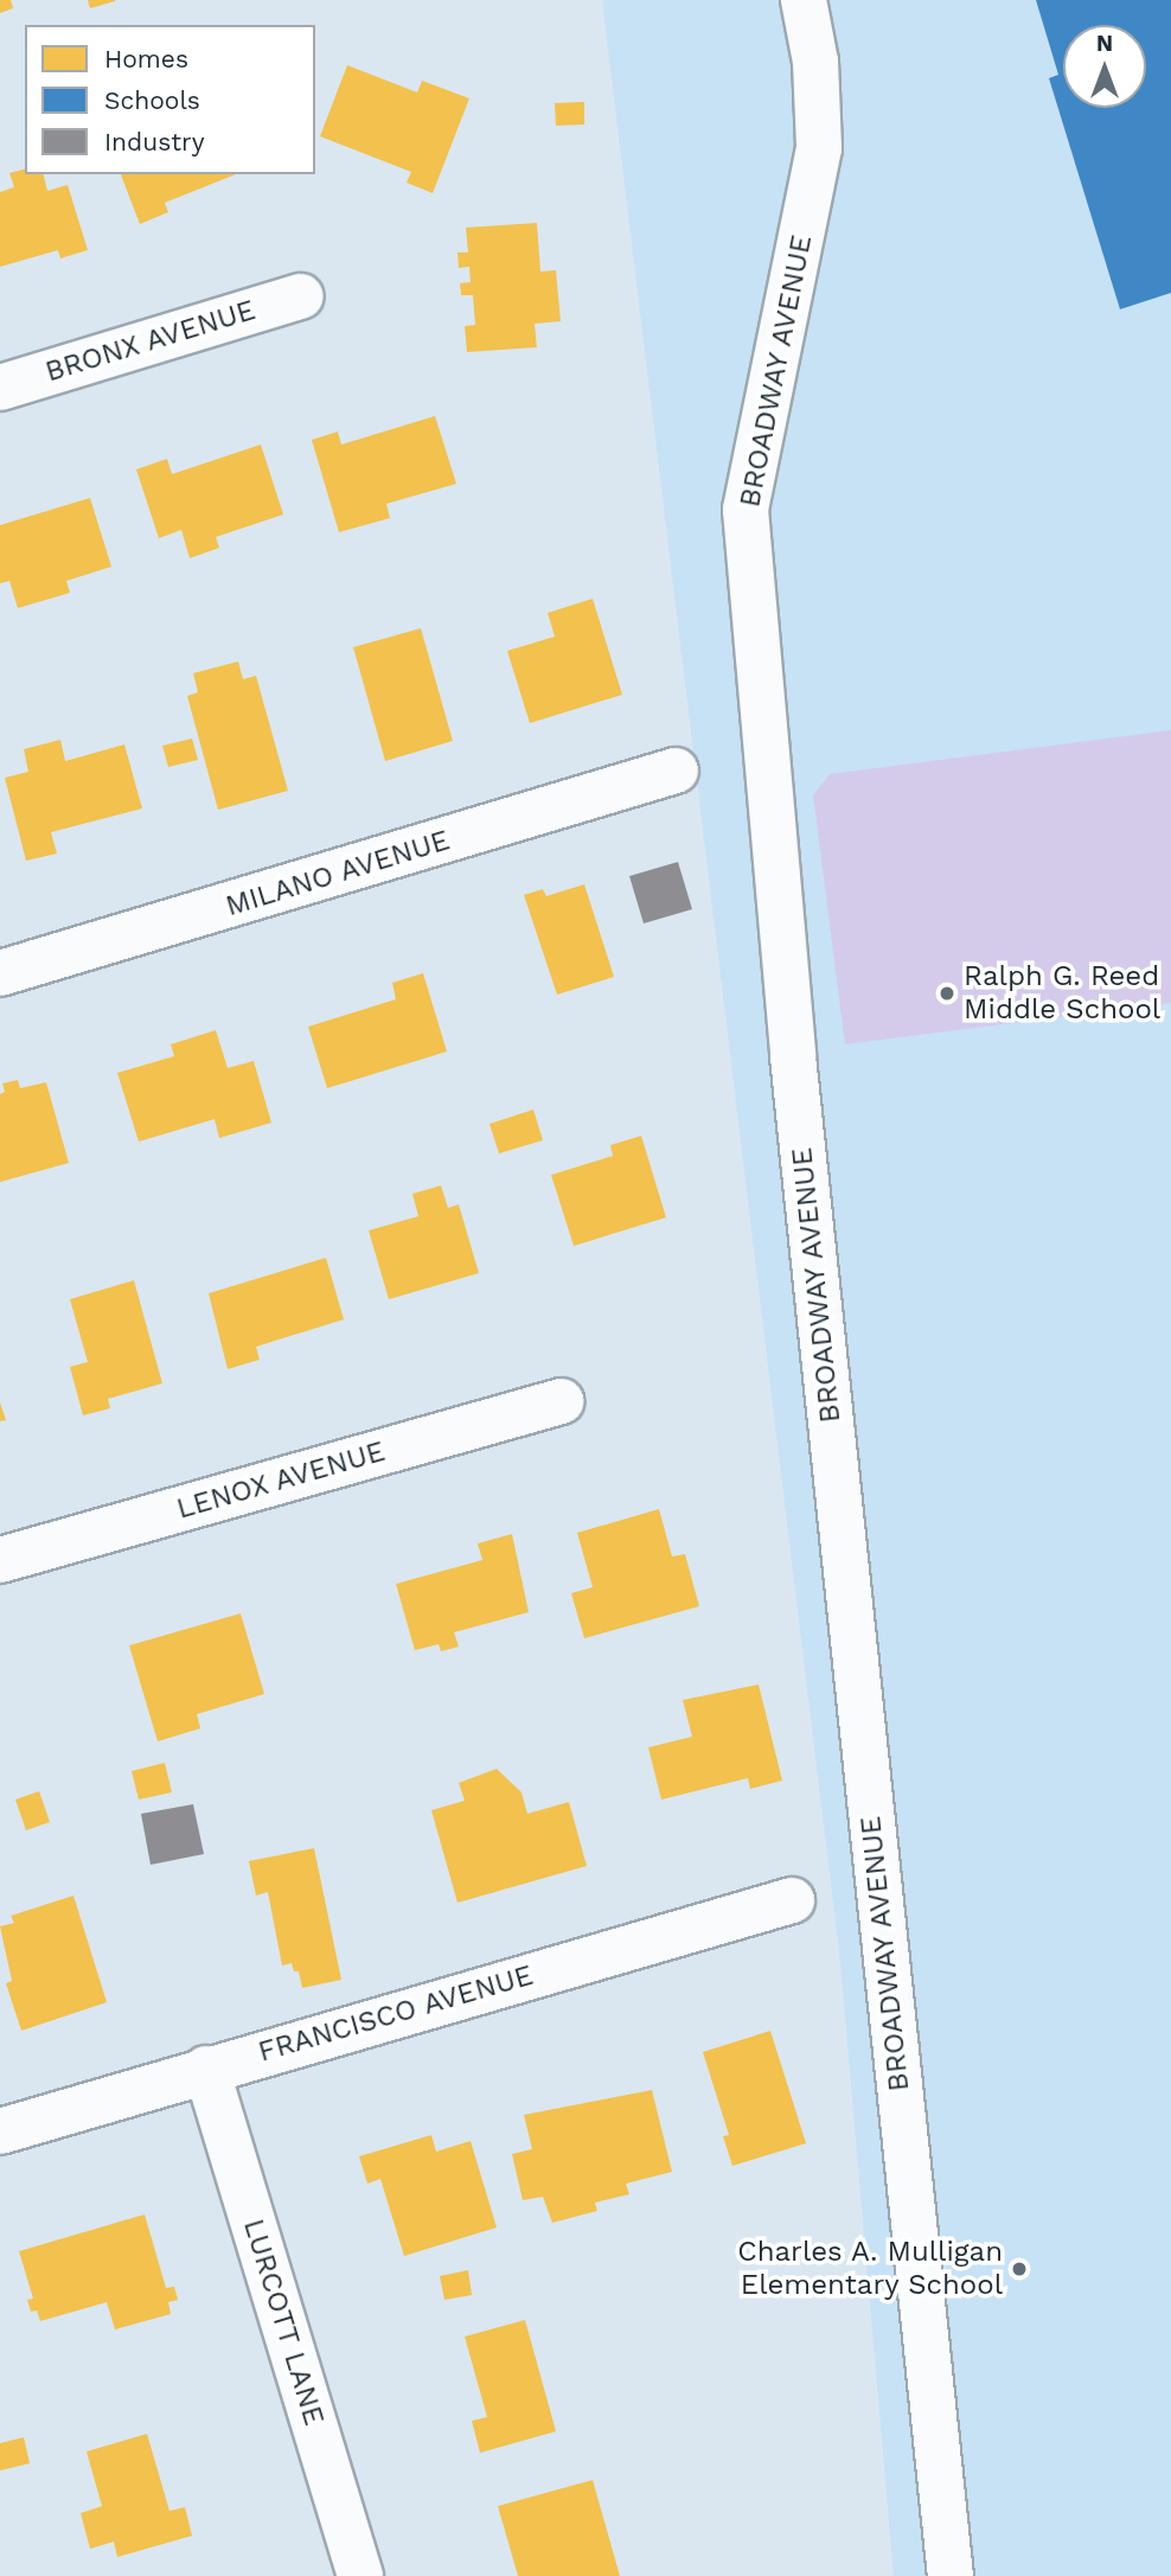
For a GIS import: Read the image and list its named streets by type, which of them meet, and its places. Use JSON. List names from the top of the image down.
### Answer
{
  "streets": {
    "street": [
      "BRONX AVENUE",
      "BROADWAY AVENUE",
      "MILANO AVENUE",
      "LENOX AVENUE",
      "FRANCISCO AVENUE",
      "LURCOTT LANE"
    ]
  },
  "crossings": [
    ["FRANCISCO AVENUE", "LURCOTT LANE"]
  ],
  "places": ["Ralph G. Reed Middle School", "Charles A. Mulligan Elementary School"],
  "legend": ["Homes", "Schools", "Industry"],
  "north": "top"
}
